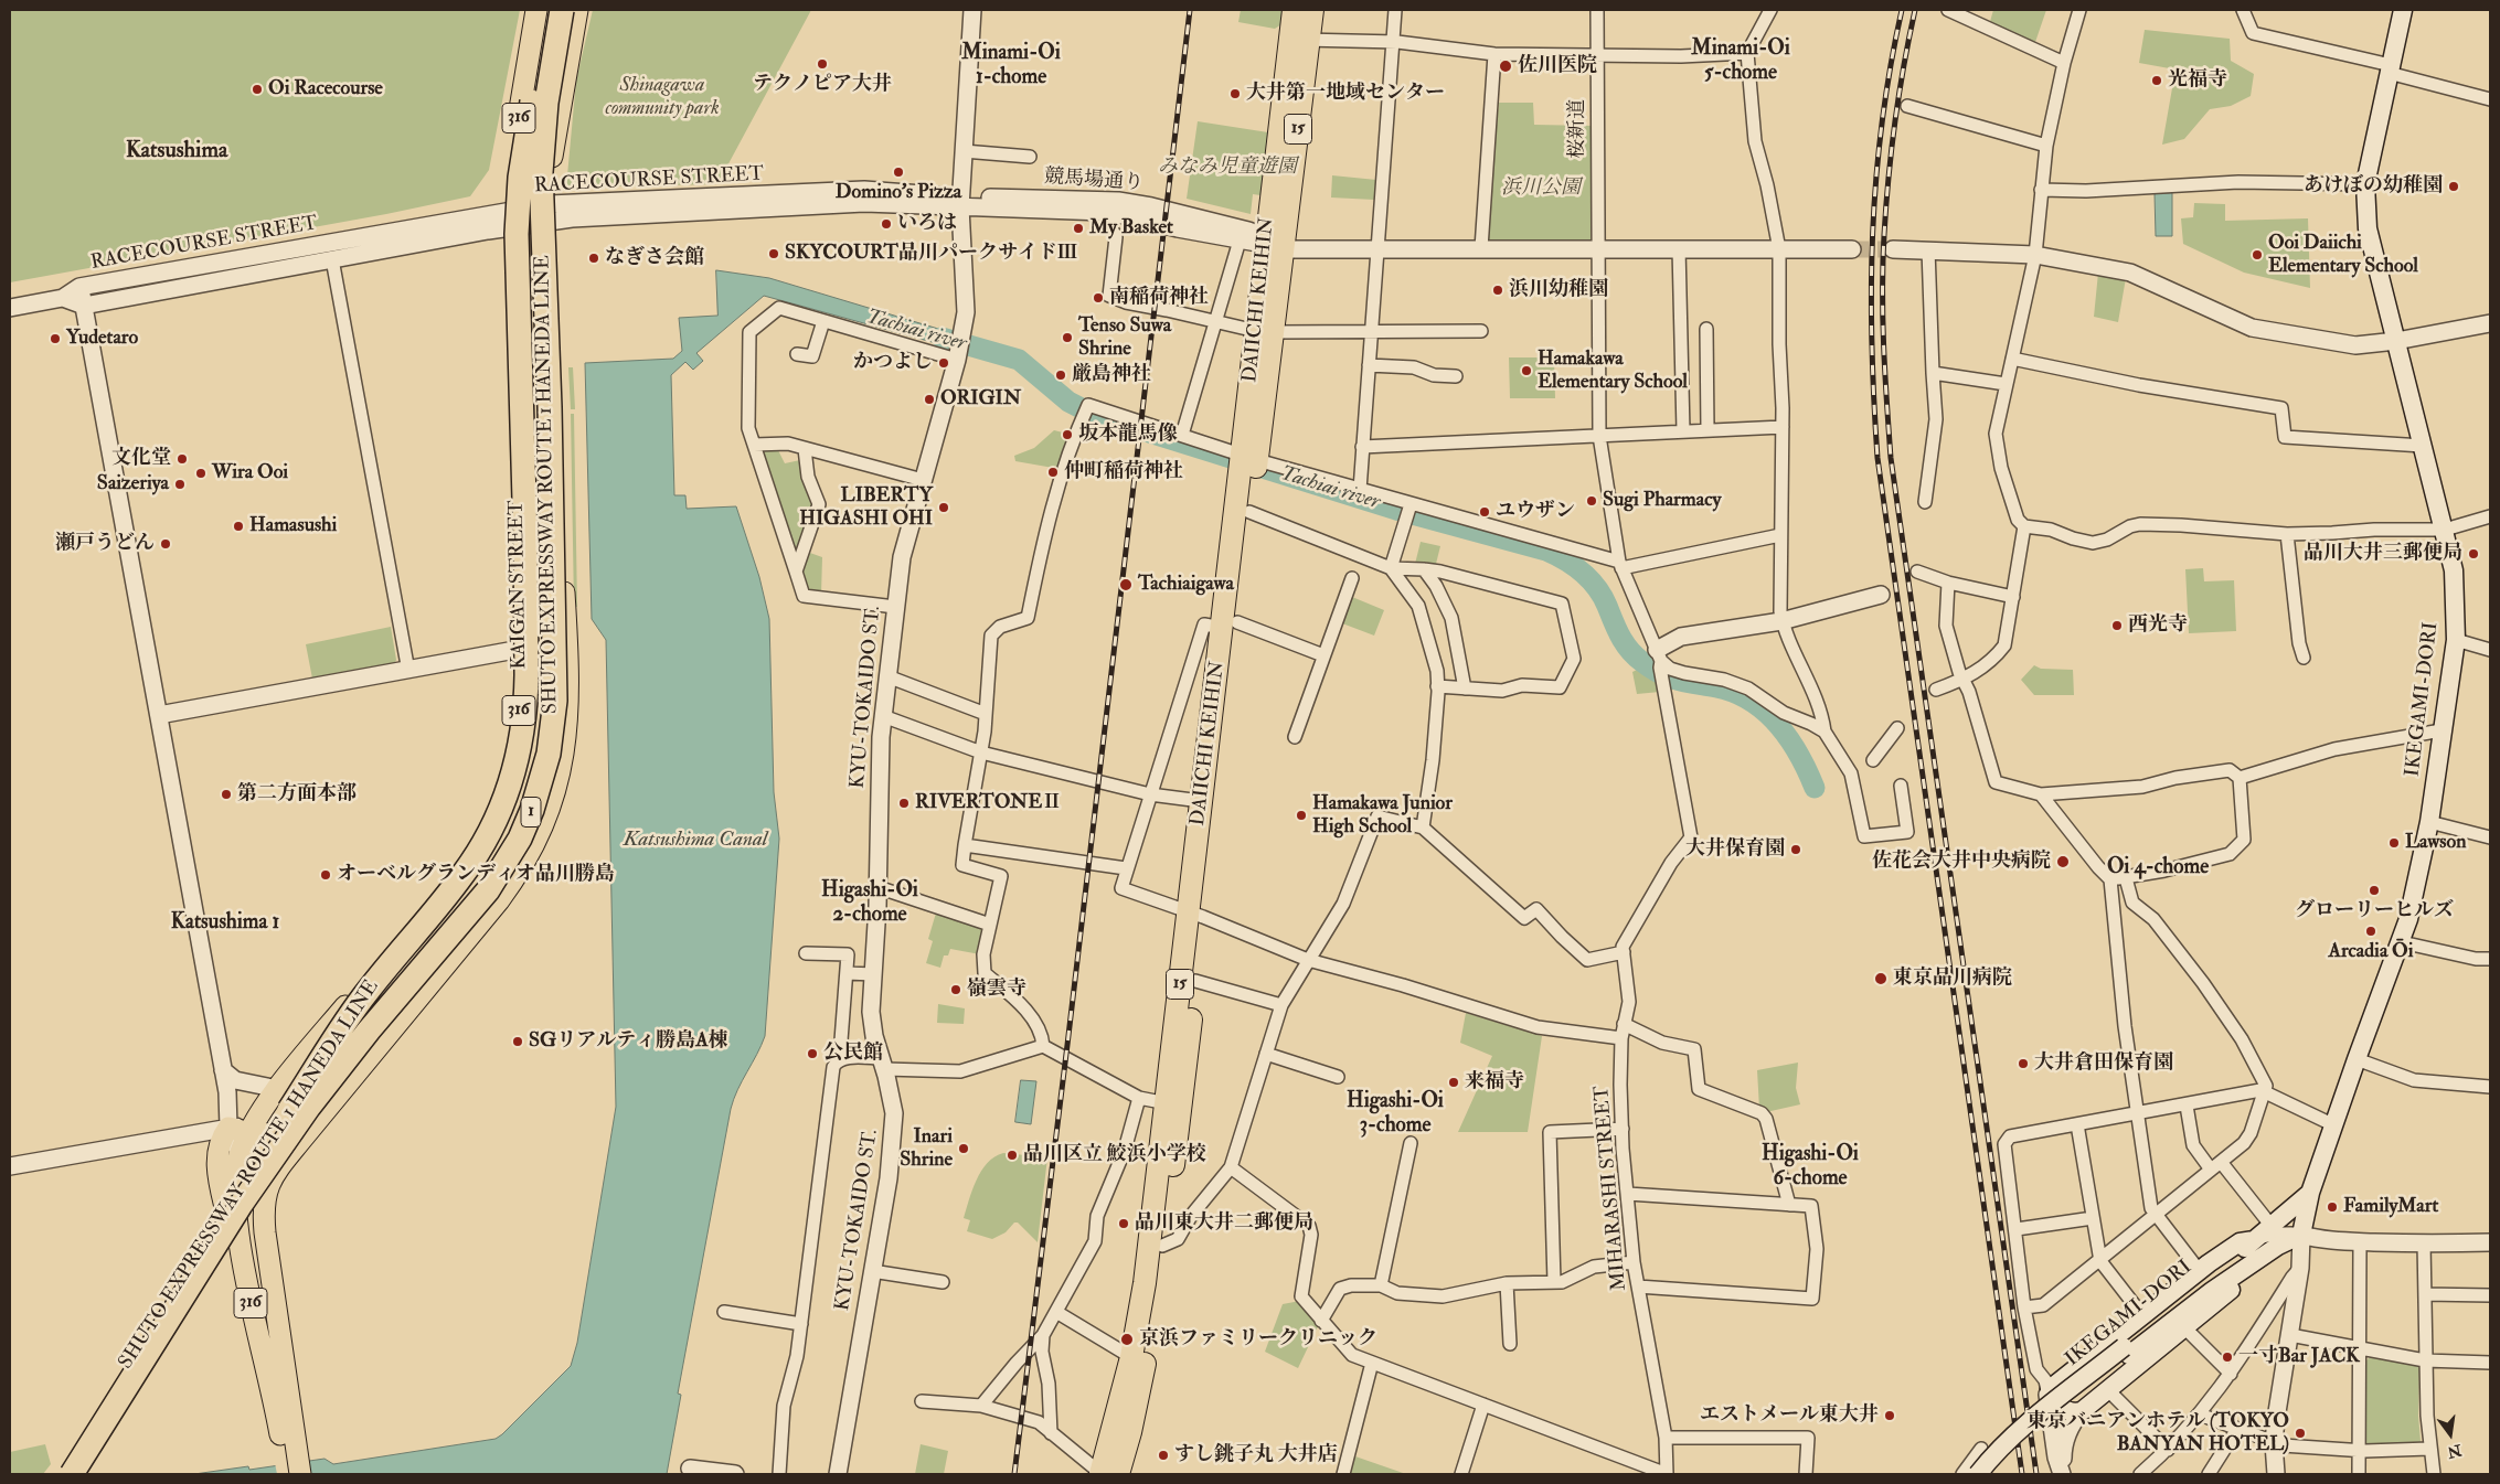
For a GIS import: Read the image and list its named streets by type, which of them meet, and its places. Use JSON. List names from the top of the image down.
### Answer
{
  "streets": {
    "highway": [
      "15",
      "DAIICHI KEIHIN",
      "SHUTO EXPRESSWAY ROUTE 1 HANEDA LINE",
      "1"
    ],
    "main road": ["316", "KAIGAN STREET", "IKEGAMI-DORI"],
    "street": [
      "桜新道",
      "RACECOURSE STREET",
      "競馬場通り",
      "KYU-TOKAIDO ST.",
      "MIHARASHI STREET"
    ]
  },
  "crossings": [
    ["316", "RACECOURSE STREET"],
    ["316", "KAIGAN STREET"],
    ["桜新道", "MIHARASHI STREET"],
    ["RACECOURSE STREET", "競馬場通り"],
    ["RACECOURSE STREET", "KAIGAN STREET"],
    ["RACECOURSE STREET", "KYU-TOKAIDO ST."],
    ["競馬場通り", "DAIICHI KEIHIN"],
    ["競馬場通り", "KYU-TOKAIDO ST."]
  ],
  "districts": [
    "Minami-Oi 5-chome",
    "Minami-Oi 1-chome",
    "Katsushima",
    "Oi 4-chome",
    "Higashi-Oi 2-chome",
    "Katsushima 1",
    "Higashi-Oi 3-chome",
    "Higashi-Oi 6-chome"
  ],
  "water": ["Tachiai river", "Katsushima Canal"],
  "parks": ["Shinagawa community park", "みなみ児童遊園", "浜川公園"],
  "places": [
    "テクノピア大井",
    "佐川医院",
    "光福寺",
    "Oi Racecourse",
    "大井第一地域センター",
    "Domino's Pizza",
    "あけぼの幼稚園",
    "いろは",
    "My Basket",
    "SKYCOURT品川パークサイドⅢ",
    "Ooi Daiichi Elementary School",
    "なぎさ会館",
    "浜川幼稚園",
    "南稲荷神社",
    "Tenso Suwa Shrine",
    "Yudetaro",
    "かつよし",
    "Hamakawa Elementary School",
    "厳島神社",
    "ORIGIN",
    "坂本龍馬像",
    "文化堂",
    "仲町稲荷神社",
    "Wira Ooi",
    "Saizeriya",
    "Sugi Pharmacy",
    "LIBERTY HIGASHI OHI",
    "ユウザン",
    "Hamasushi",
    "瀬戸うどん",
    "品川大井三郵便局",
    "Tachiaigawa",
    "西光寺",
    "第二方面本部",
    "RIVERTONEⅡ",
    "Hamakawa Junior High School",
    "Lawson",
    "大井保育園",
    "佐花会大井中央病院",
    "オーベルグランディオ品川勝島",
    "グローリーヒルズ",
    "Arcadia Ōi",
    "東京品川病院",
    "嶺雲寺",
    "SGリアルティ勝島A棟",
    "公民館",
    "大井倉田保育園",
    "来福寺",
    "Inari Shrine",
    "品川区立 鮫浜小学校",
    "FamilyMart",
    "品川東大井二郵便局",
    "京浜ファミリークリニック",
    "一寸Bar JACK",
    "エストメール東大井",
    "東京バニアンホテル (TOKYO BANYAN HOTEL)",
    "すし銚子丸 大井店"
  ],
  "north": "bottom"
}
